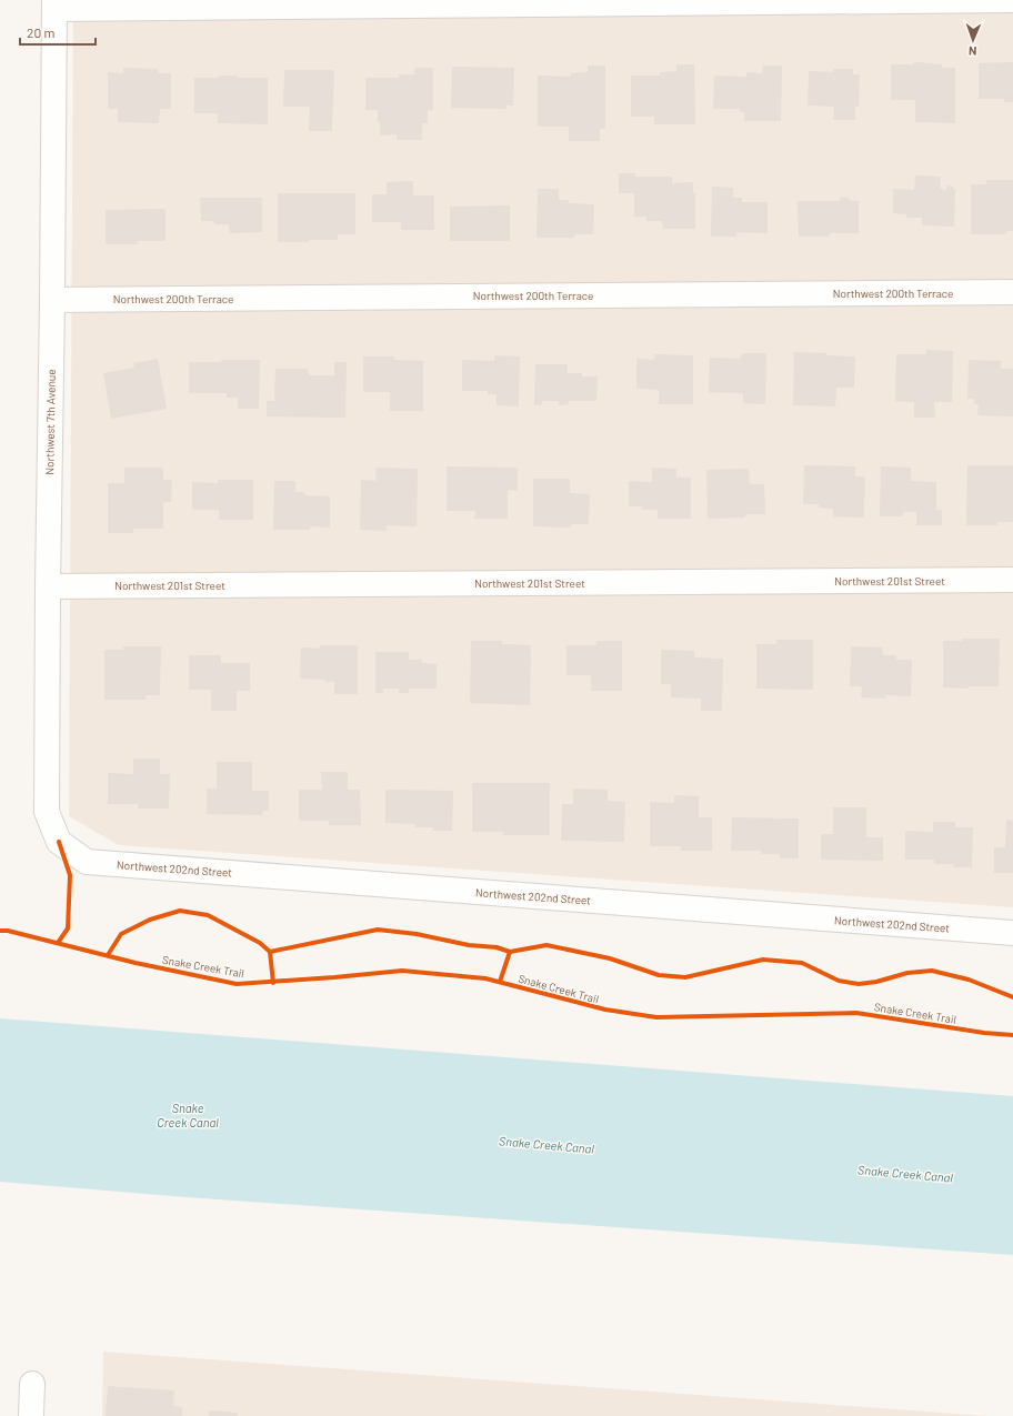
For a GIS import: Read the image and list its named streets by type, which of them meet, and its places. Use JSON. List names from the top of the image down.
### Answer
{
  "streets": {
    "street": [
      "Northwest 200th Terrace",
      "Northwest 7th Avenue",
      "Northwest 201st Street",
      "Northwest 202nd Street"
    ],
    "cycle path": ["Snake Creek Trail"]
  },
  "crossings": [
    ["Northwest 200th Terrace", "Northwest 7th Avenue"],
    ["Northwest 7th Avenue", "Northwest 201st Street"],
    ["Northwest 7th Avenue", "Northwest 202nd Street"]
  ],
  "water": ["Snake Creek Canal"],
  "scale_bar": "20 m",
  "north": "bottom"
}
